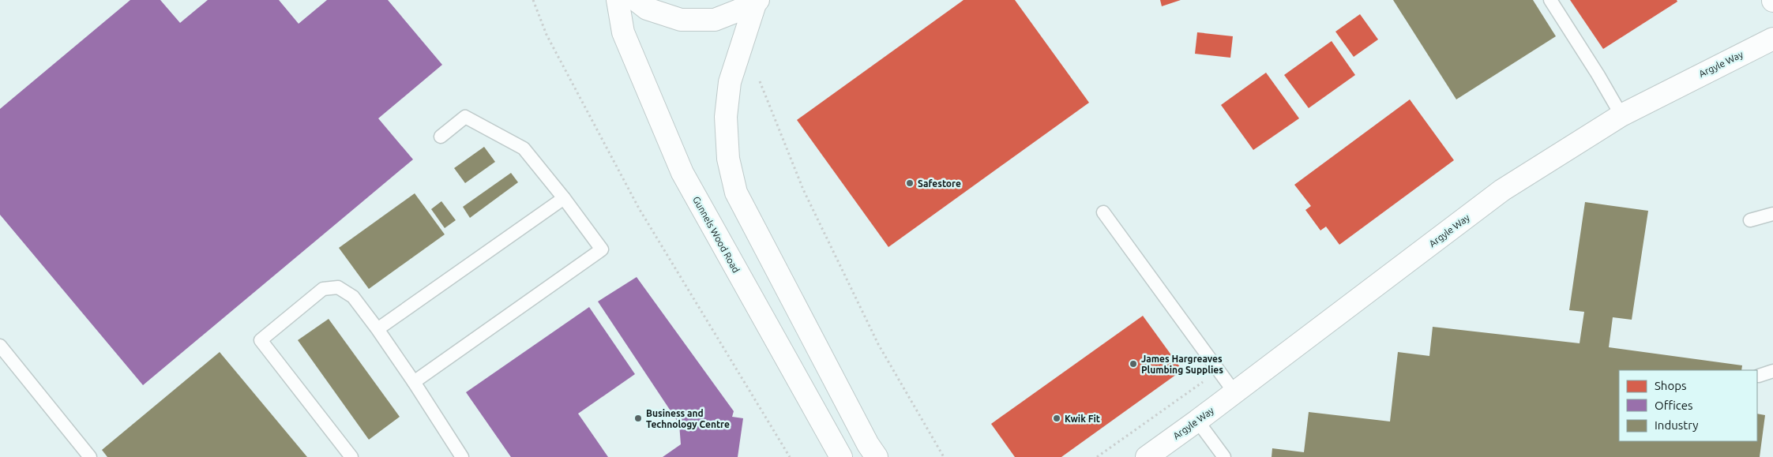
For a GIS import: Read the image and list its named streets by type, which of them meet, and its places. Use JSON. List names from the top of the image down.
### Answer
{
  "streets": {
    "main road": ["Argyle Way", "Gunnels Wood Road"]
  },
  "places": [
    "Safestore",
    "James Hargreaves Plumbing Supplies",
    "Business and Technology Centre",
    "Kwik Fit"
  ],
  "legend": ["Shops", "Offices", "Industry"]
}
